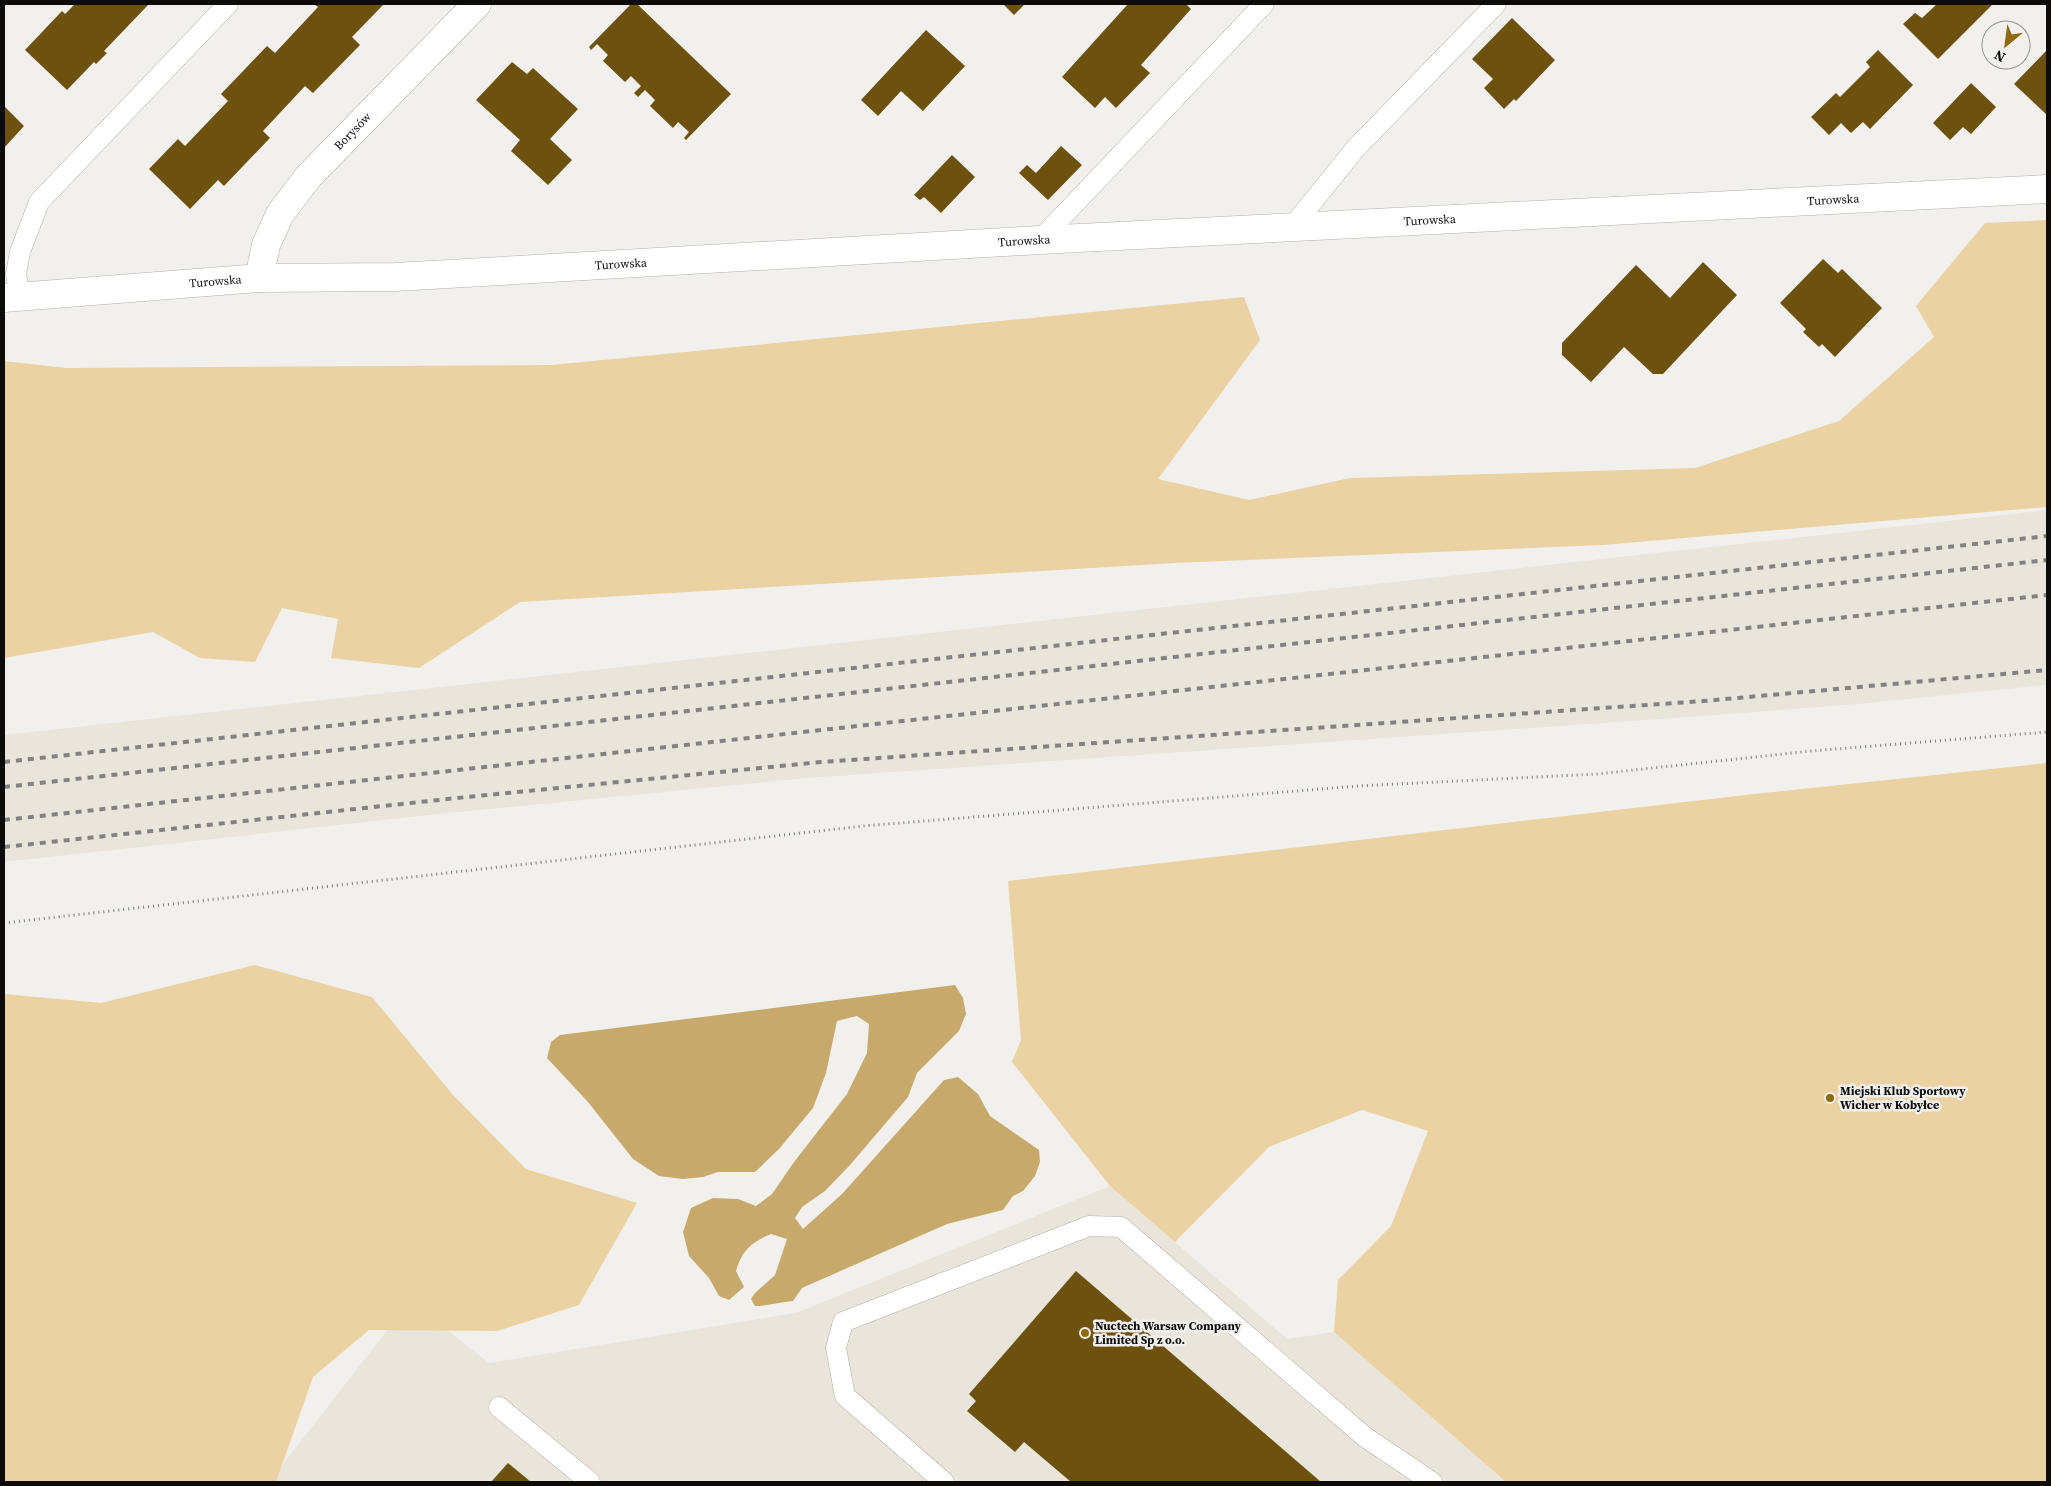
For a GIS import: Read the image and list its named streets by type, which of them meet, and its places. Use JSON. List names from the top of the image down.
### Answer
{
  "streets": {
    "street": ["Borysów", "Turowska"]
  },
  "crossings": [
    ["Borysów", "Turowska"]
  ],
  "places": ["Miejski Klub Sportowy Wicher w Kobyłce", "Nuctech Warsaw Company Limited Sp z o.o."],
  "north": "bottom left"
}
